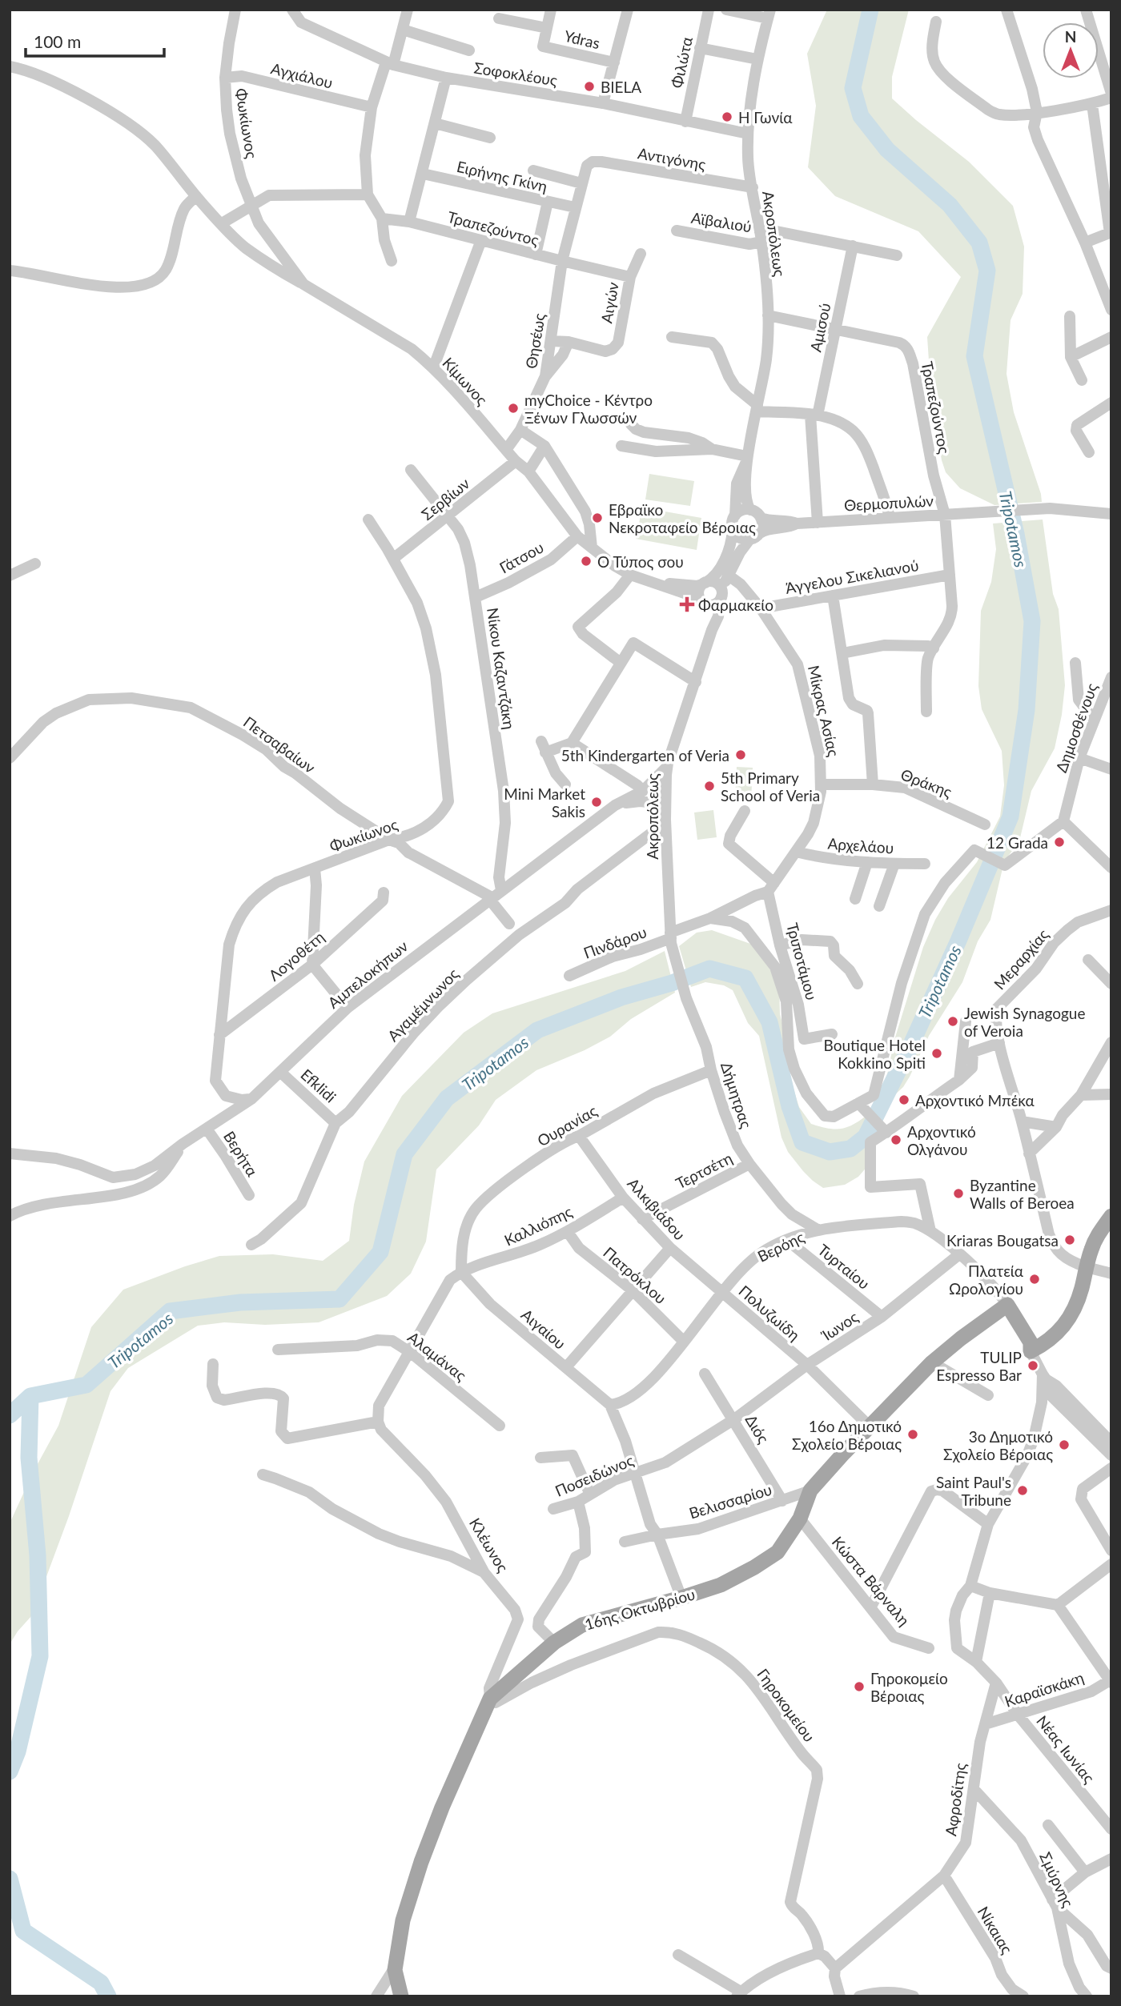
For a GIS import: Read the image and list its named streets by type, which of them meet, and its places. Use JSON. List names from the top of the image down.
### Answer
{
  "streets": {
    "main road": ["Βερόης", "16ης Οκτωβρίου"],
    "street": [
      "Ydras",
      "Φιλώτα",
      "Σοφοκλέους",
      "Αγχιάλου",
      "Φωκίωνος",
      "Αντιγόνης",
      "Ειρήνης Γκίνη",
      "Αϊβαλιού",
      "Τραπεζούντος",
      "Ακροπόλεως",
      "Αιγών",
      "Αμισού",
      "Θησέως",
      "Κίμωνος",
      "Σερβίων",
      "Θερμοπυλών",
      "Γάτσου",
      "Άγγελου Σικελιανού",
      "Νίκου Καζαντζάκη",
      "Μίκρας Ασίας",
      "Δημοσθένους",
      "Πετσαβαίων",
      "Θράκης",
      "Αρχελάου",
      "Πινδάρου",
      "Λογοθέτη",
      "Μεραρχίας",
      "Τριποτάμου",
      "Αμπελοκήπων",
      "Αγαμέμνωνος",
      "Efklidi",
      "Δήμητρας",
      "Ουρανίας",
      "Βερήτα",
      "Τερτσέτη",
      "Αλκιβιάδου",
      "Καλλιόπης",
      "Τυρταίου",
      "Πατρόκλου",
      "Πολυζωίδη",
      "Ίωνος",
      "Αιγαίου",
      "Αλαμάνας",
      "Διός",
      "Ποσειδώνος",
      "Βελισσαρίου",
      "Κλέωνος",
      "Κώστα Βάρναλη",
      "Καραϊσκάκη",
      "Γηροκομείου",
      "Νέας Ιωνίας",
      "Αφροδίτης",
      "Σμύρνης",
      "Νίκαιας"
    ]
  },
  "crossings": [
    ["Φιλώτα", "Σοφοκλέους"],
    ["Σοφοκλέους", "Ακροπόλεως"],
    ["Αγχιάλου", "Φωκίωνος"],
    ["Φωκίωνος", "Κίμωνος"],
    ["Φωκίωνος", "Σερβίων"],
    ["Φωκίωνος", "Πετσαβαίων"],
    ["Φωκίωνος", "Λογοθέτη"],
    ["Φωκίωνος", "Αμπελοκήπων"],
    ["Αντιγόνης", "Ακροπόλεως"],
    ["Αντιγόνης", "Θησέως"],
    ["Ειρήνης Γκίνη", "Θησέως"],
    ["Αϊβαλιού", "Ακροπόλεως"],
    ["Αϊβαλιού", "Αμισού"],
    ["Τραπεζούντος", "Ακροπόλεως"],
    ["Τραπεζούντος", "Αιγών"],
    ["Τραπεζούντος", "Αμισού"],
    ["Τραπεζούντος", "Θησέως"],
    ["Τραπεζούντος", "Θερμοπυλών"],
    ["Ακροπόλεως", "Κίμωνος"],
    ["Ακροπόλεως", "Θερμοπυλών"],
    ["Ακροπόλεως", "Μίκρας Ασίας"],
    ["Ακροπόλεως", "Πινδάρου"],
    ["Ακροπόλεως", "Αμπελοκήπων"],
    ["Ακροπόλεως", "Αγαμέμνωνος"],
    ["Ακροπόλεως", "Δήμητρας"],
    ["Αμισού", "Θερμοπυλών"],
    ["Θησέως", "Κίμωνος"],
    ["Κίμωνος", "Σερβίων"],
    ["Κίμωνος", "Γάτσου"],
    ["Σερβίων", "Νίκου Καζαντζάκη"],
    ["Γάτσου", "Νίκου Καζαντζάκη"],
    ["Άγγελου Σικελιανού", "Μίκρας Ασίας"],
    ["Νίκου Καζαντζάκη", "Πετσαβαίων"],
    ["Νίκου Καζαντζάκη", "Αμπελοκήπων"],
    ["Μίκρας Ασίας", "Θράκης"],
    ["Μίκρας Ασίας", "Αρχελάου"],
    ["Μίκρας Ασίας", "Τριποτάμου"],
    ["Δημοσθένους", "Τριποτάμου"],
    ["Πετσαβαίων", "Αμπελοκήπων"],
    ["Πινδάρου", "Δήμητρας"],
    ["Αμπελοκήπων", "Efklidi"],
    ["Αμπελοκήπων", "Βερήτα"],
    ["Αγαμέμνωνος", "Efklidi"],
    ["Δήμητρας", "Ουρανίας"],
    ["Δήμητρας", "Τερτσέτη"],
    ["Δήμητρας", "Βερόης"],
    ["Ουρανίας", "Αλκιβιάδου"],
    ["Ουρανίας", "Καλλιόπης"],
    ["Ουρανίας", "Αιγαίου"],
    ["Τερτσέτη", "Αλκιβιάδου"],
    ["Αλκιβιάδου", "Καλλιόπης"],
    ["Αλκιβιάδου", "Βερόης"],
    ["Αλκιβιάδου", "Πολυζωίδη"],
    ["Καλλιόπης", "Πατρόκλου"],
    ["Καλλιόπης", "Αιγαίου"],
    ["Βερόης", "Τυρταίου"],
    ["Βερόης", "Πατρόκλου"],
    ["Βερόης", "Πολυζωίδη"],
    ["Βερόης", "Ίωνος"],
    ["Βερόης", "Αιγαίου"],
    ["Βερόης", "16ης Οκτωβρίου"],
    ["Τυρταίου", "Ίωνος"],
    ["Πολυζωίδη", "Ίωνος"],
    ["Πολυζωίδη", "16ης Οκτωβρίου"],
    ["Ίωνος", "Διός"],
    ["Ίωνος", "Ποσειδώνος"],
    ["Διός", "Ποσειδώνος"],
    ["Διός", "Βελισσαρίου"],
    ["Βελισσαρίου", "16ης Οκτωβρίου"],
    ["Κλέωνος", "16ης Οκτωβρίου"],
    ["Κλέωνος", "Γηροκομείου"],
    ["Κώστα Βάρναλη", "16ης Οκτωβρίου"],
    ["16ης Οκτωβρίου", "Γηροκομείου"],
    ["Καραϊσκάκη", "Νέας Ιωνίας"],
    ["Καραϊσκάκη", "Αφροδίτης"],
    ["Νέας Ιωνίας", "Αφροδίτης"],
    ["Αφροδίτης", "Σμύρνης"],
    ["Αφροδίτης", "Νίκαιας"]
  ],
  "water": ["Tripotamos"],
  "places": {
    "other": [
      "BIELA",
      "Η Γωνία",
      "myChoice - Κέντρο Ξένων Γλωσσών",
      "Εβραϊκο Νεκροταφείο Βέροιας",
      "Ο Τύπος σου",
      "5th Kindergarten of Veria",
      "5th Primary School of Veria",
      "Mini Market Sakis",
      "12 Grada",
      "Jewish Synagogue of Veroia",
      "Boutique Hotel Kokkino Spiti",
      "Αρχοντικό Μπέκα",
      "Αρχοντικό Ολγάνου",
      "Byzantine Walls of Beroea",
      "Kriaras Bougatsa",
      "Πλατεία Ωρολογίου",
      "TULIP Espresso Bar",
      "16ο Δημοτικό Σχολείο Βέροιας",
      "3ο Δημοτικό Σχολείο Βέροιας",
      "Saint Paul's Tribune",
      "Γηροκομείο Βέροιας"
    ],
    "health": ["Φαρμακείο"]
  },
  "scale_bar": "100 m",
  "north": "top"
}
